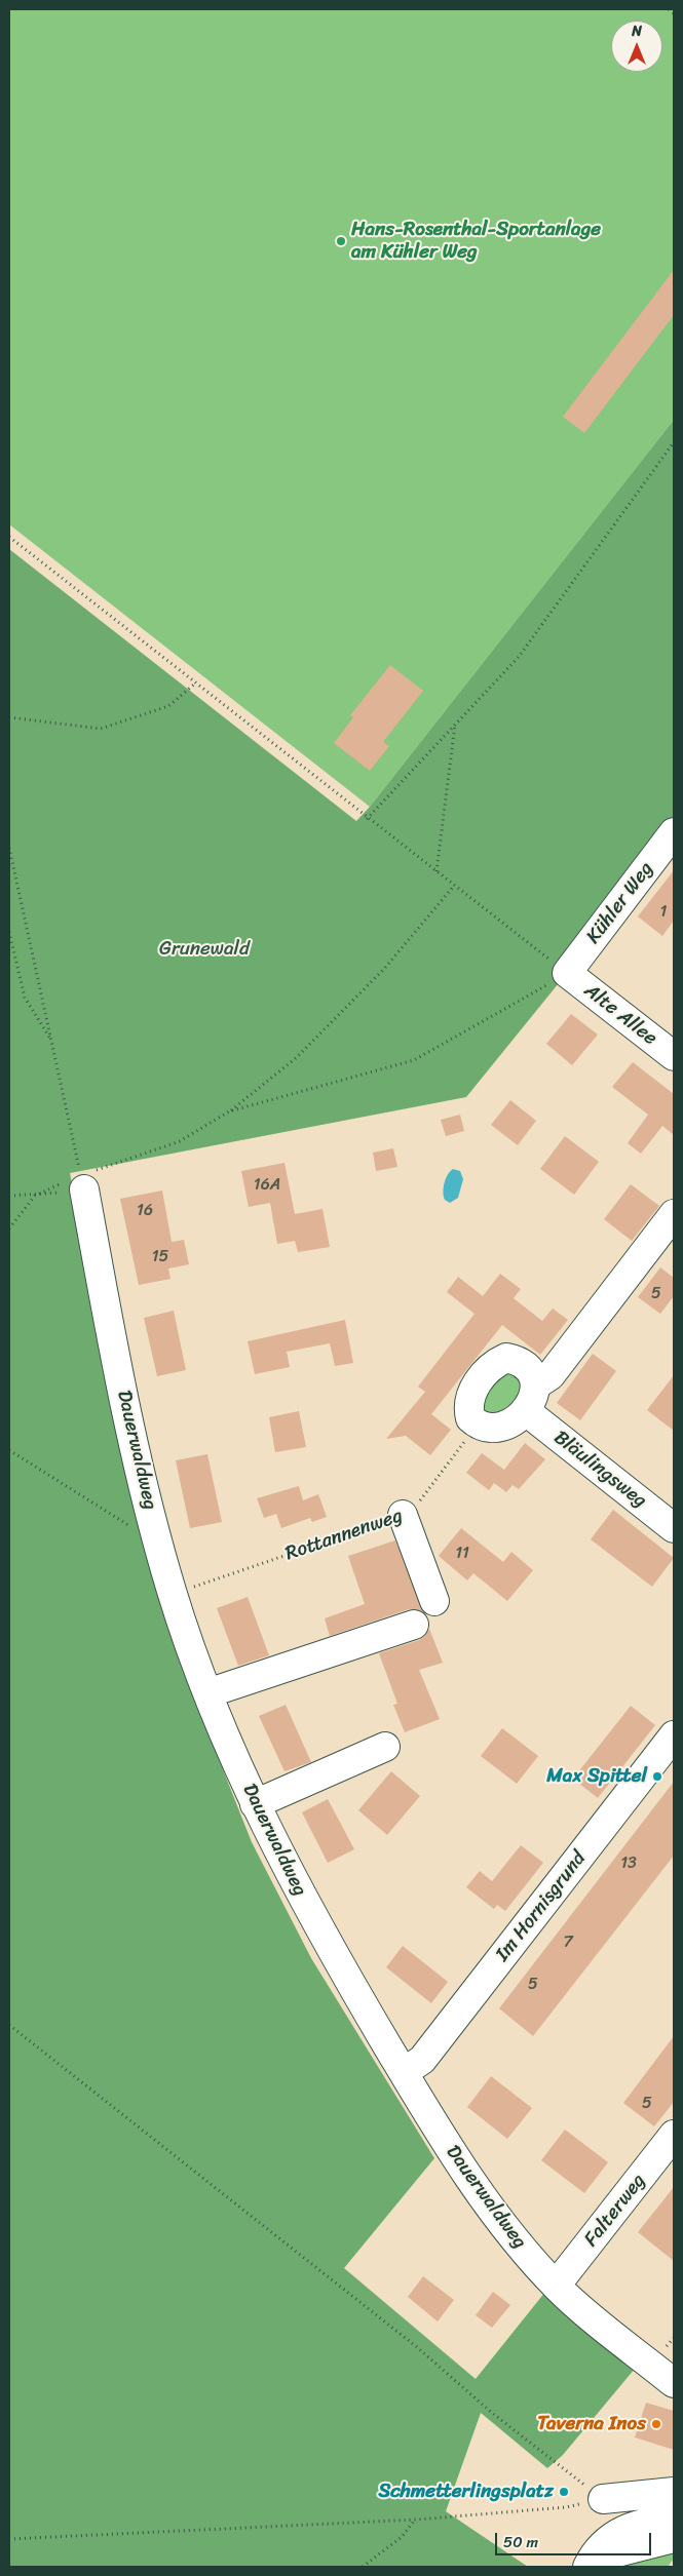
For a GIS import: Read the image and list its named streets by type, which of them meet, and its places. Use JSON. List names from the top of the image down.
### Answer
{
  "streets": {
    "street": [
      "Kühler Weg",
      "Alte Allee",
      "Dauerwaldweg",
      "Bläulingsweg",
      "Im Hornisgrund",
      "Falterweg"
    ],
    "path": ["Rottannenweg"]
  },
  "crossings": [
    ["Kühler Weg", "Alte Allee"],
    ["Dauerwaldweg", "Rottannenweg"],
    ["Dauerwaldweg", "Im Hornisgrund"],
    ["Dauerwaldweg", "Falterweg"],
    ["Bläulingsweg", "Rottannenweg"]
  ],
  "parks": ["Grunewald"],
  "places": [
    "Hans-Rosenthal-Sportanlage am Kühler Weg",
    "Max Spittel",
    "Taverna Inos",
    "Schmetterlingsplatz"
  ],
  "house_numbers": [
    "1",
    "16A",
    "16",
    "15",
    "5",
    "11",
    "13",
    "7",
    "5",
    "5"
  ],
  "scale_bar": "50 m",
  "north": "top"
}
